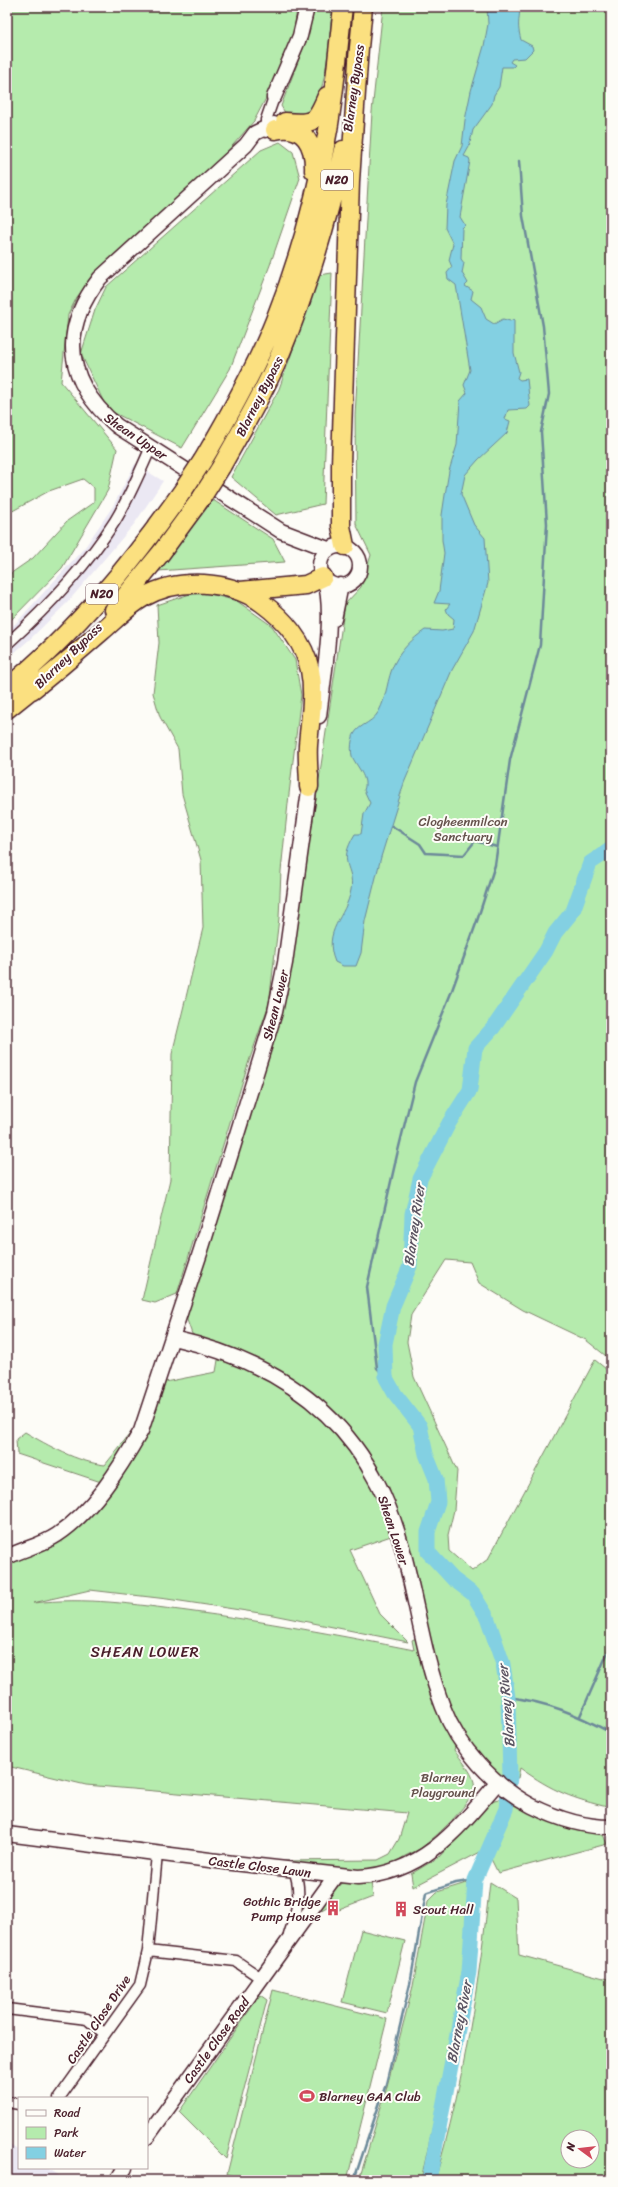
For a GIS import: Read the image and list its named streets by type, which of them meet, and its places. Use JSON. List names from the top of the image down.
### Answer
{
  "streets": {
    "highway": ["Blarney Bypass", "N20"],
    "main road": [
      "Shean Upper",
      "Shean Lower",
      "Castle Close Lawn",
      "Castle Close Road"
    ],
    "street": ["Castle Close Drive"]
  },
  "crossings": [
    ["Shean Upper", "Shean Lower"],
    ["Shean Lower", "Castle Close Lawn"],
    ["Castle Close Lawn", "Castle Close Drive"],
    ["Castle Close Lawn", "Castle Close Road"]
  ],
  "districts": ["SHEAN LOWER"],
  "water": ["Blarney River"],
  "parks": ["Clogheenmilcon Sanctuary", "Blarney Playground"],
  "places": {
    "building": ["Gothic Bridge Pump House", "Scout Hall"],
    "sports": ["Blarney GAA Club"]
  },
  "legend": ["Road", "Park", "Water"],
  "north": "left"
}
